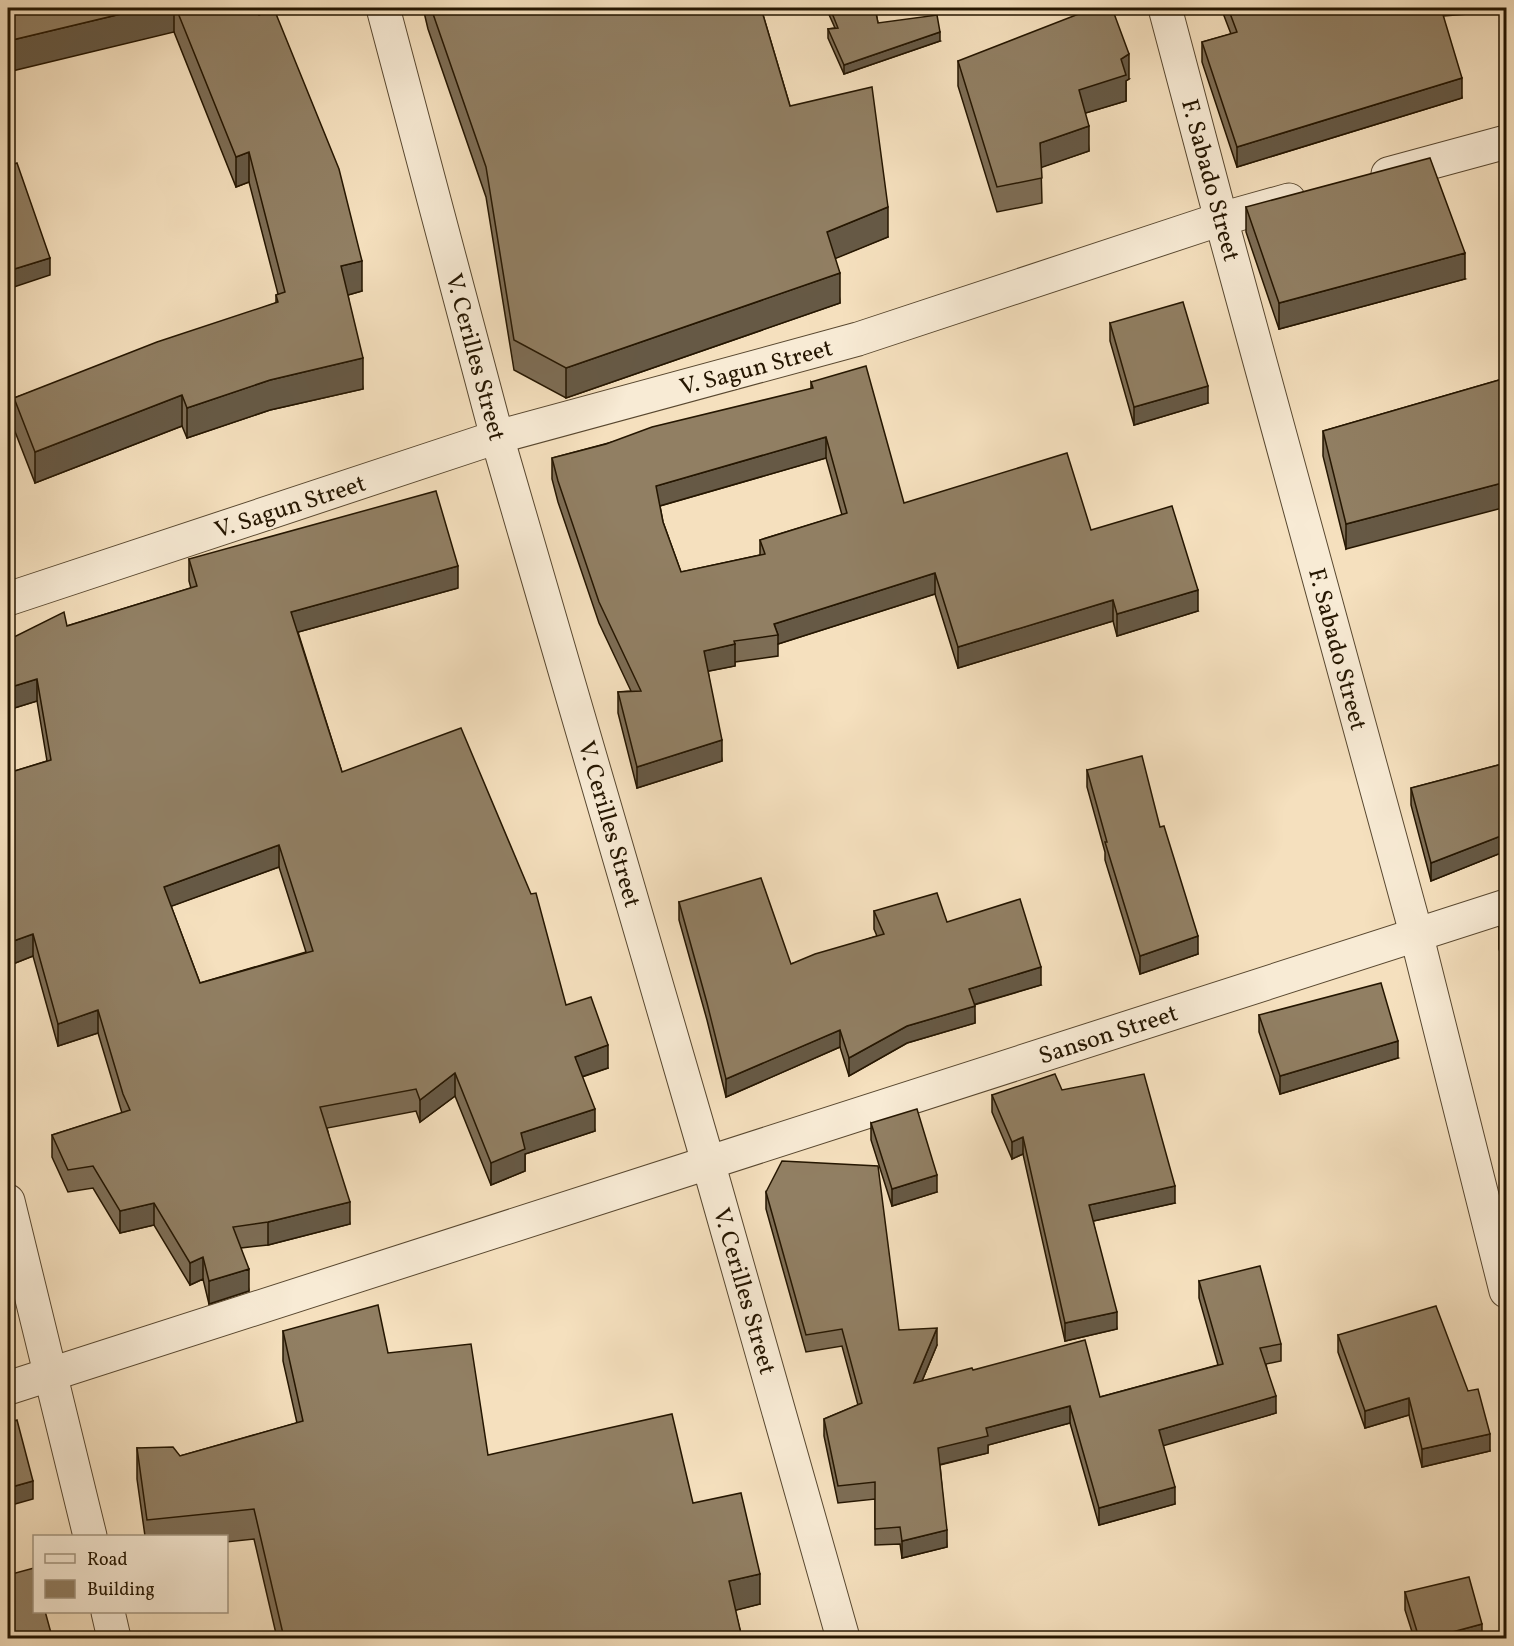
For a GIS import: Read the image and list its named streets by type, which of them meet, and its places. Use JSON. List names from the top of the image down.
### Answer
{
  "streets": {
    "street": [
      "F. Sabado Street",
      "V. Cerilles Street",
      "V. Sagun Street",
      "Sanson Street"
    ]
  },
  "crossings": [
    ["F. Sabado Street", "V. Sagun Street"],
    ["F. Sabado Street", "Sanson Street"],
    ["V. Cerilles Street", "V. Sagun Street"],
    ["V. Cerilles Street", "Sanson Street"]
  ],
  "legend": ["Road", "Building"]
}
